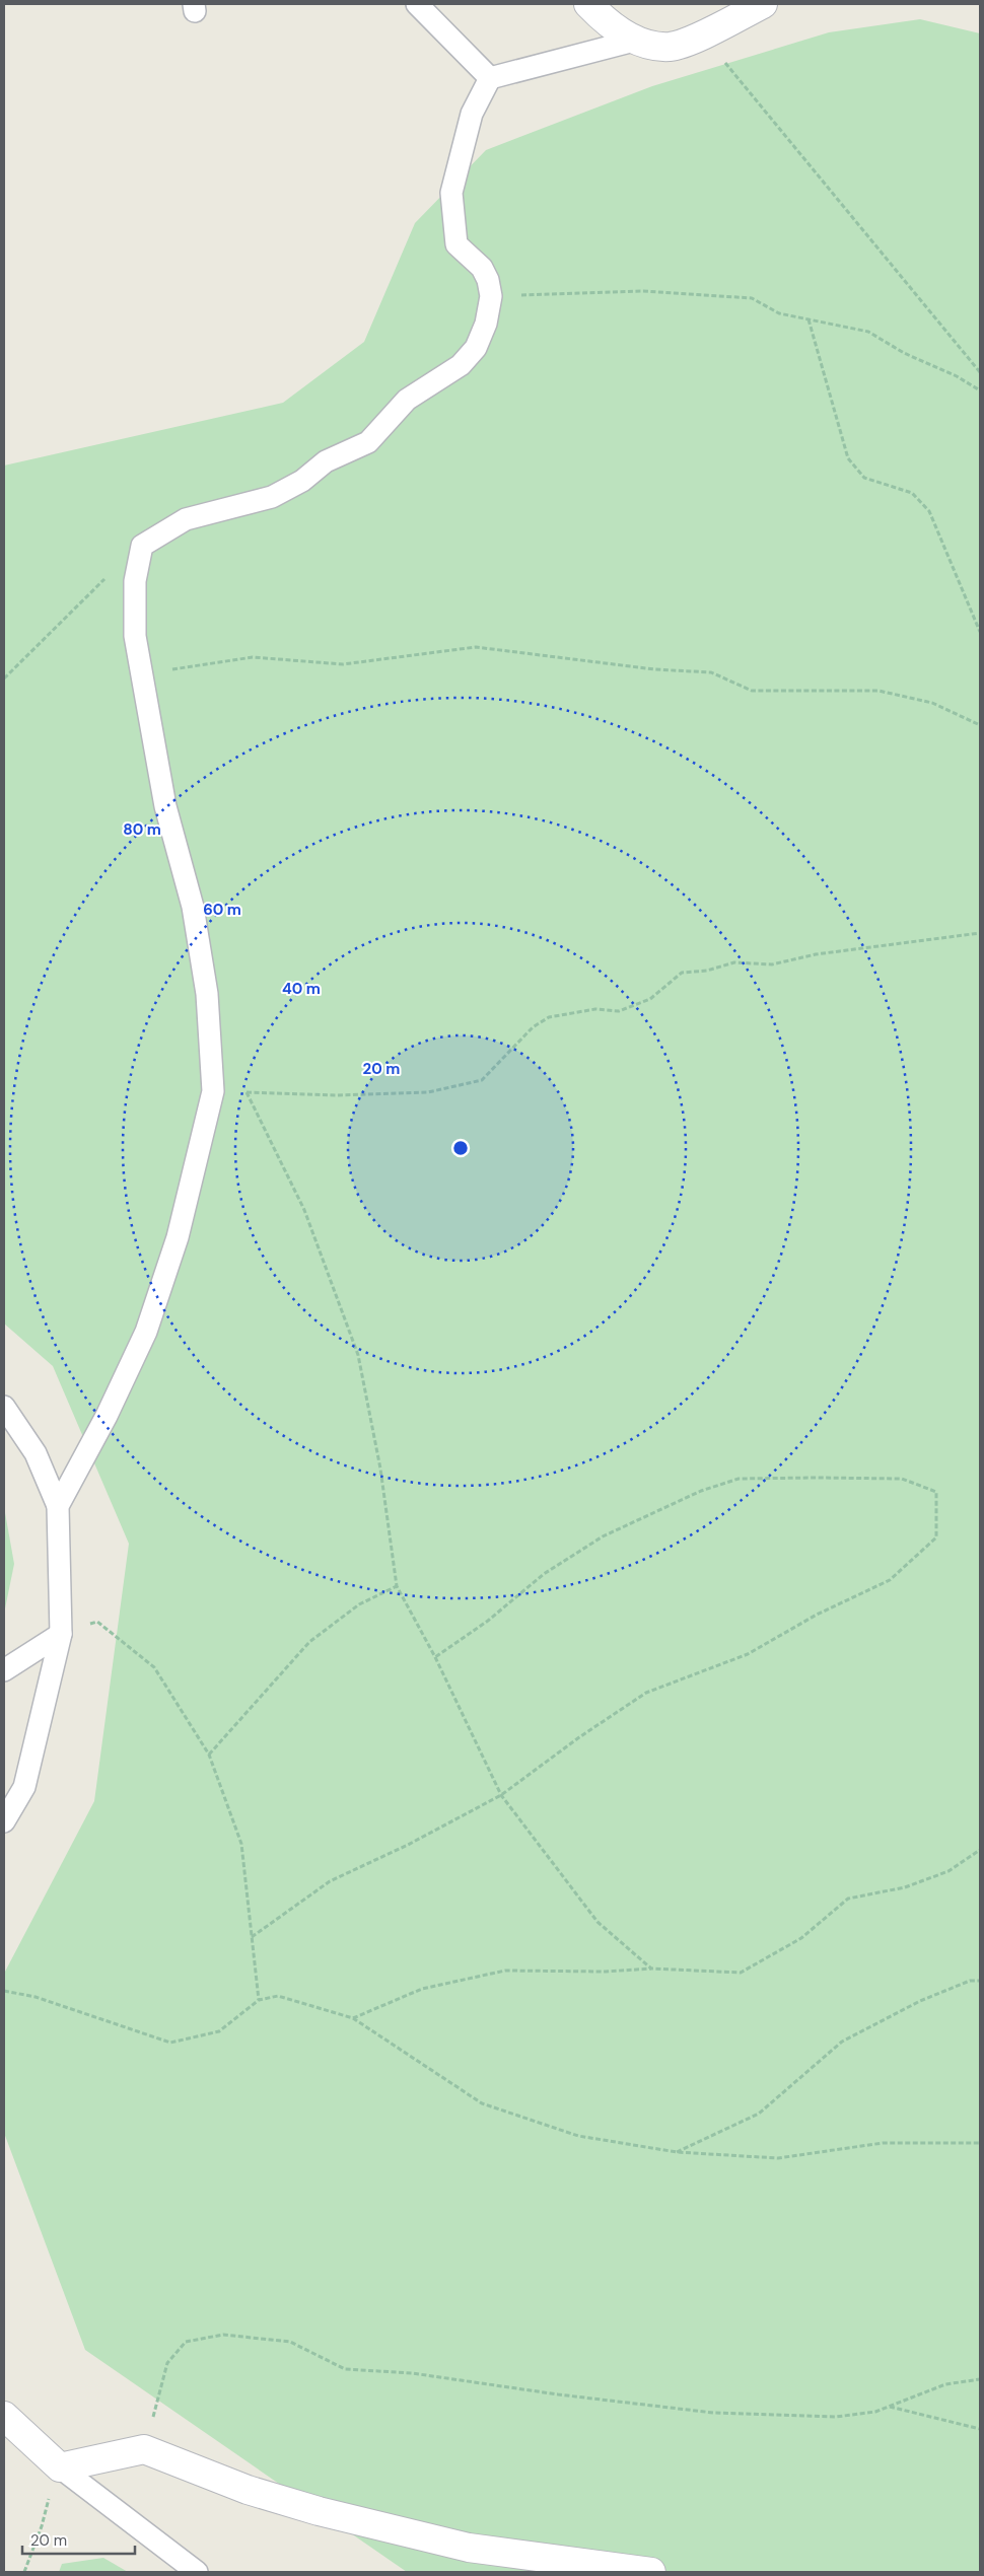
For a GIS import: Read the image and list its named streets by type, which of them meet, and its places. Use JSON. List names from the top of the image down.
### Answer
{
  "scale_bar": "20 m",
  "rings": [
    "80 m",
    "60 m",
    "40 m",
    "20 m"
  ]
}
